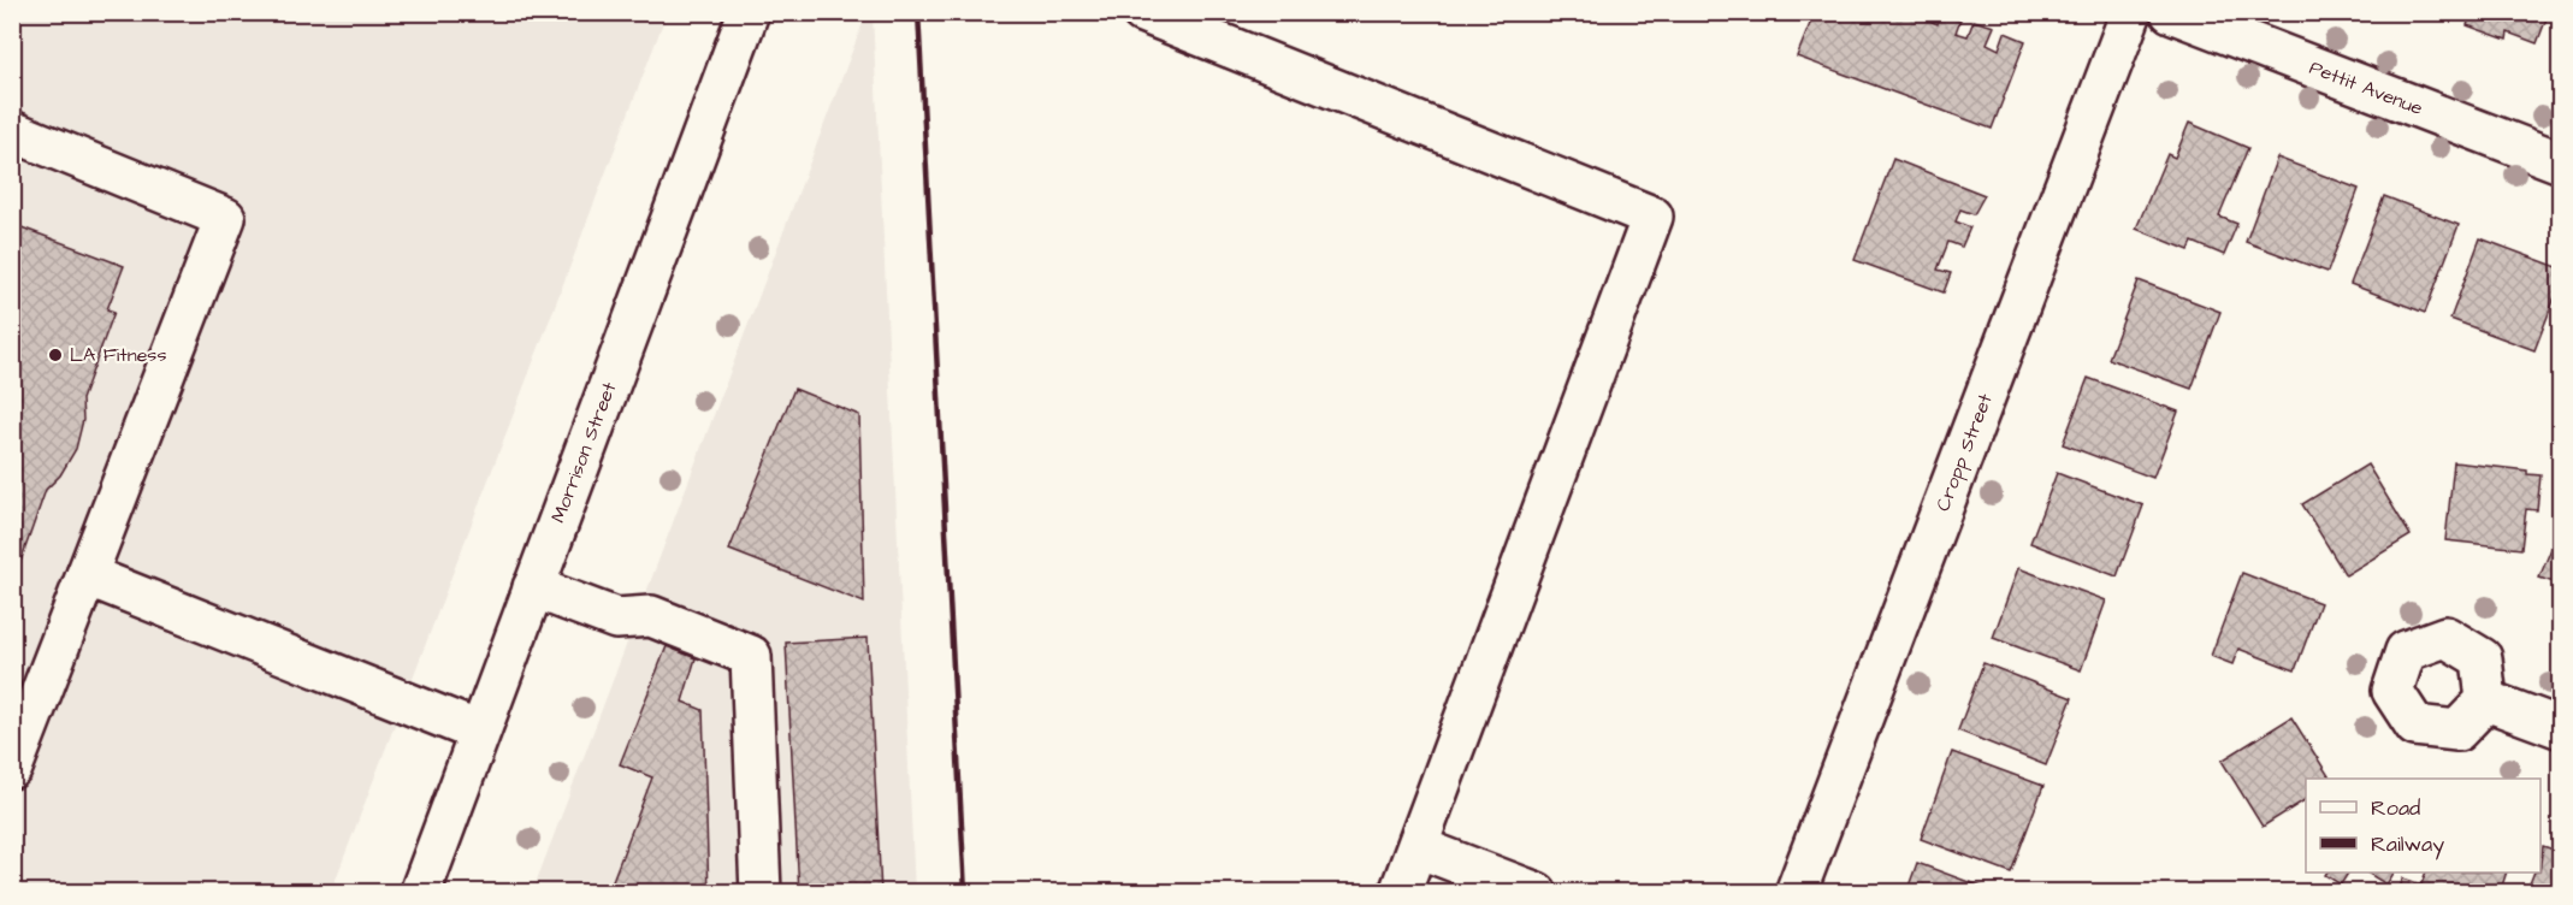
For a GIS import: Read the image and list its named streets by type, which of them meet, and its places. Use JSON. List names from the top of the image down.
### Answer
{
  "streets": {
    "street": ["Pettit Avenue", "Morrison Street", "Cropp Street"]
  },
  "places": ["LA Fitness"],
  "legend": ["Road", "Railway"]
}
